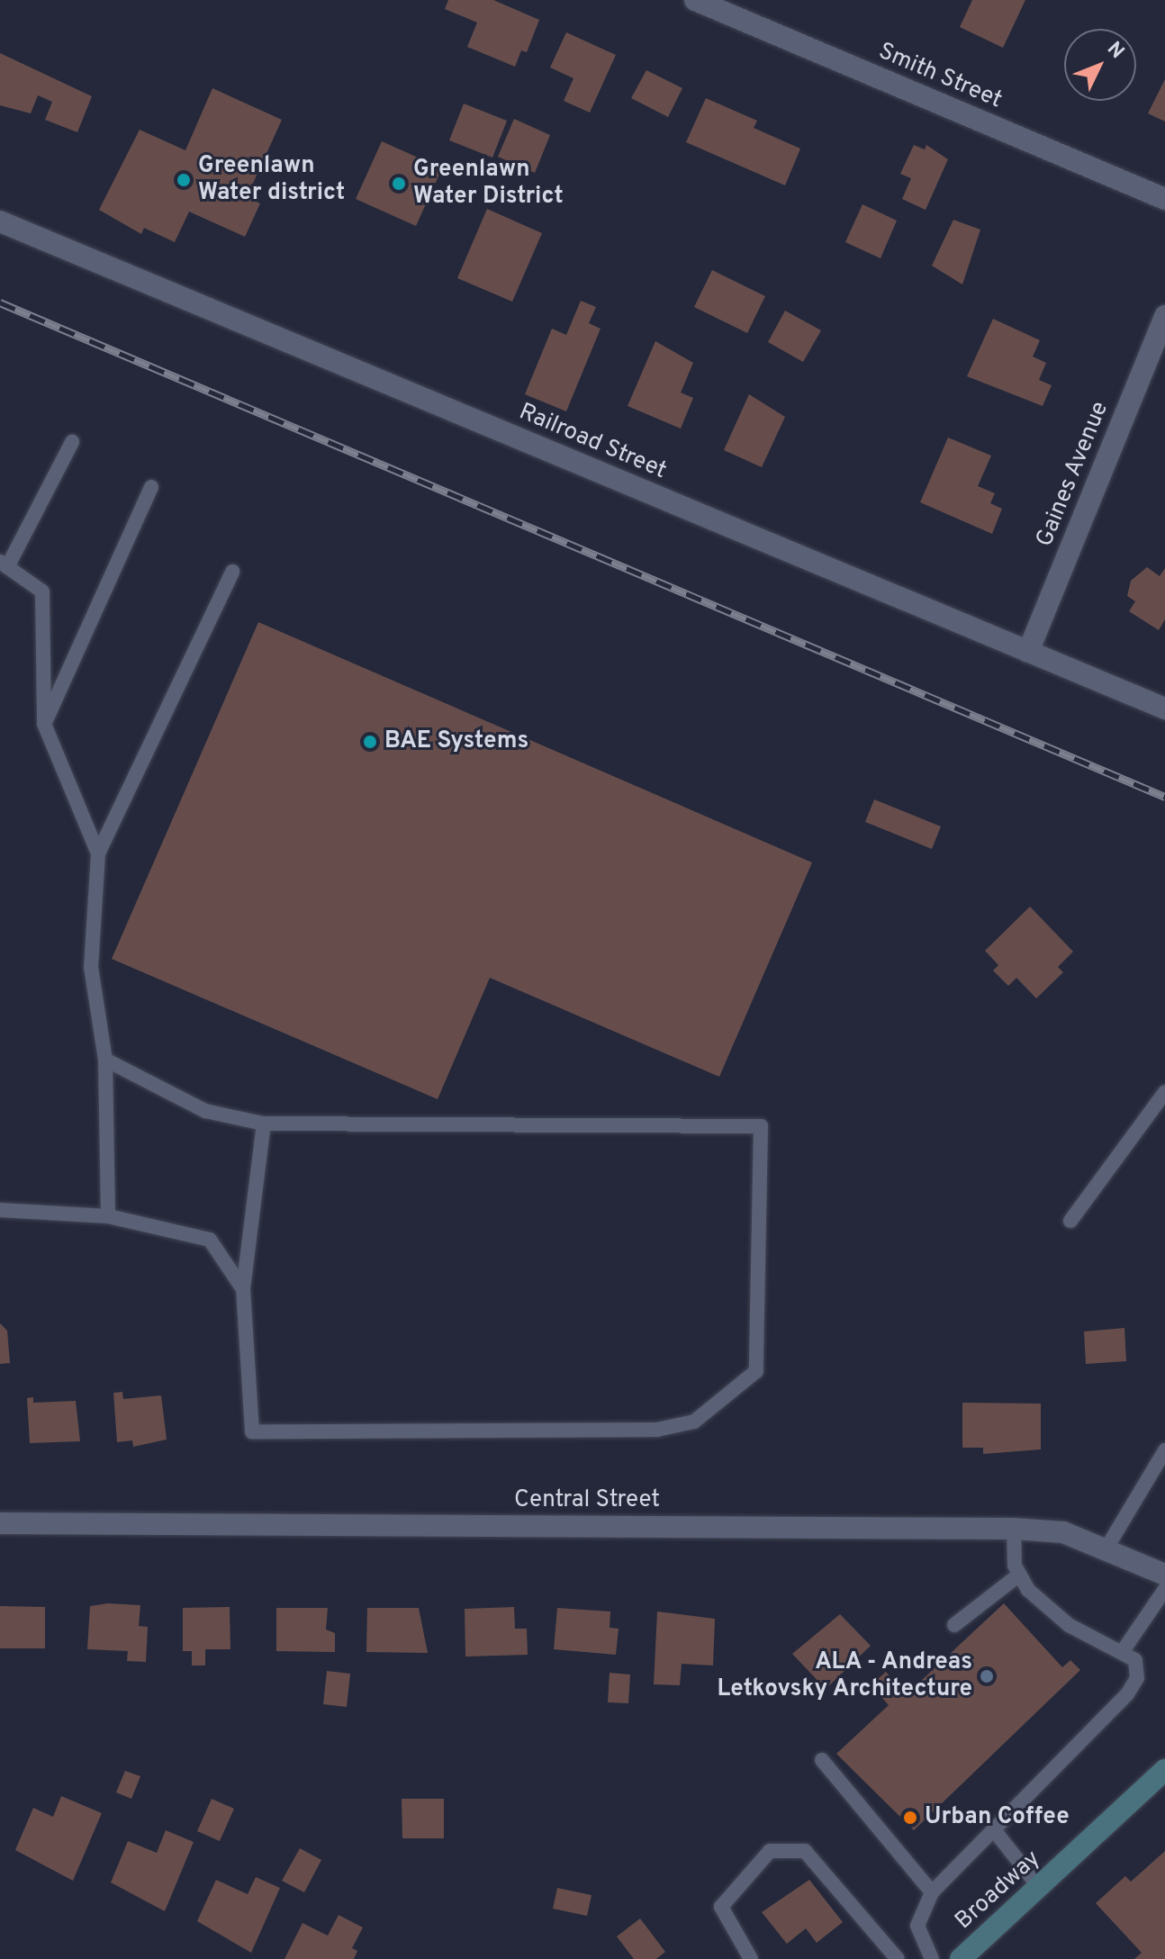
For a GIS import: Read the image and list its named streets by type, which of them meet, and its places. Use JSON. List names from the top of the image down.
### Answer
{
  "streets": {
    "main road": ["Broadway"],
    "street": [
      "Smith Street",
      "Railroad Street",
      "Gaines Avenue",
      "Central Street"
    ]
  },
  "crossings": [
    ["Railroad Street", "Gaines Avenue"]
  ],
  "places": [
    "Greenlawn Water district",
    "Greenlawn Water District",
    "BAE Systems",
    "ALA - Andreas Letkovsky Architecture",
    "Urban Coffee"
  ],
  "north": "top right"
}
